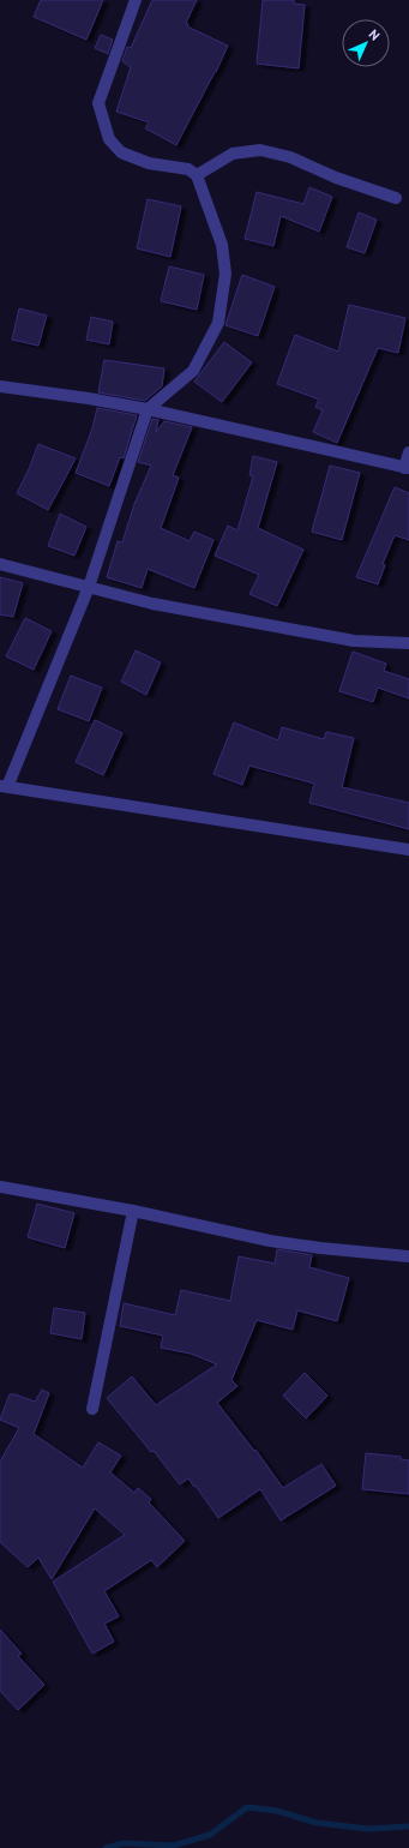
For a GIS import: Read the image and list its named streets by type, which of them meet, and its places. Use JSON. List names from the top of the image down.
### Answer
{
  "north": "top right"
}
